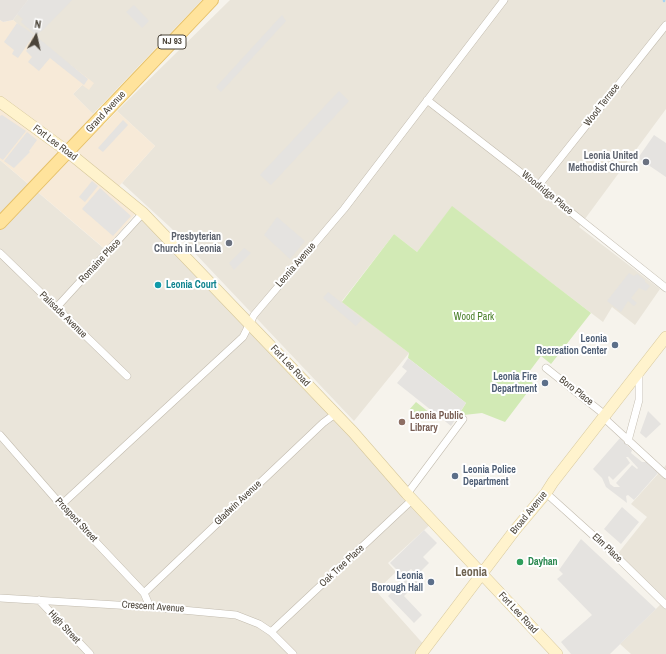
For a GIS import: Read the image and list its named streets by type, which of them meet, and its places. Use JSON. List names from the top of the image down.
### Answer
{
  "streets": {
    "main road": [
      "NJ 93",
      "Grand Avenue",
      "Fort Lee Road",
      "Broad Avenue"
    ],
    "street": [
      "Wood Terrace",
      "Woodridge Place",
      "Romaine Place",
      "Leonia Avenue",
      "Palisade Avenue",
      "Boro Place",
      "Gladwin Avenue",
      "Prospect Street",
      "Elm Place",
      "Oak Tree Place",
      "Crescent Avenue",
      "High Street"
    ]
  },
  "crossings": [
    ["Wood Terrace", "Woodridge Place"],
    ["Grand Avenue", "Fort Lee Road"],
    ["Fort Lee Road", "Romaine Place"],
    ["Fort Lee Road", "Leonia Avenue"],
    ["Fort Lee Road", "Gladwin Avenue"],
    ["Fort Lee Road", "Broad Avenue"],
    ["Fort Lee Road", "Oak Tree Place"],
    ["Woodridge Place", "Leonia Avenue"],
    ["Romaine Place", "Palisade Avenue"],
    ["Leonia Avenue", "Prospect Street"],
    ["Boro Place", "Broad Avenue"],
    ["Gladwin Avenue", "Prospect Street"],
    ["Broad Avenue", "Elm Place"],
    ["Prospect Street", "Crescent Avenue"],
    ["Oak Tree Place", "Crescent Avenue"],
    ["Crescent Avenue", "High Street"]
  ],
  "districts": ["Leonia"],
  "parks": ["Wood Park"],
  "places": [
    "Leonia United Methodist Church",
    "Presbyterian Church in Leonia",
    "Leonia Court",
    "Leonia Recreation Center",
    "Leonia Fire Department",
    "Leonia Public Library",
    "Leonia Police Department",
    "Dayhan",
    "Leonia Borough Hall"
  ],
  "north": "top"
}
